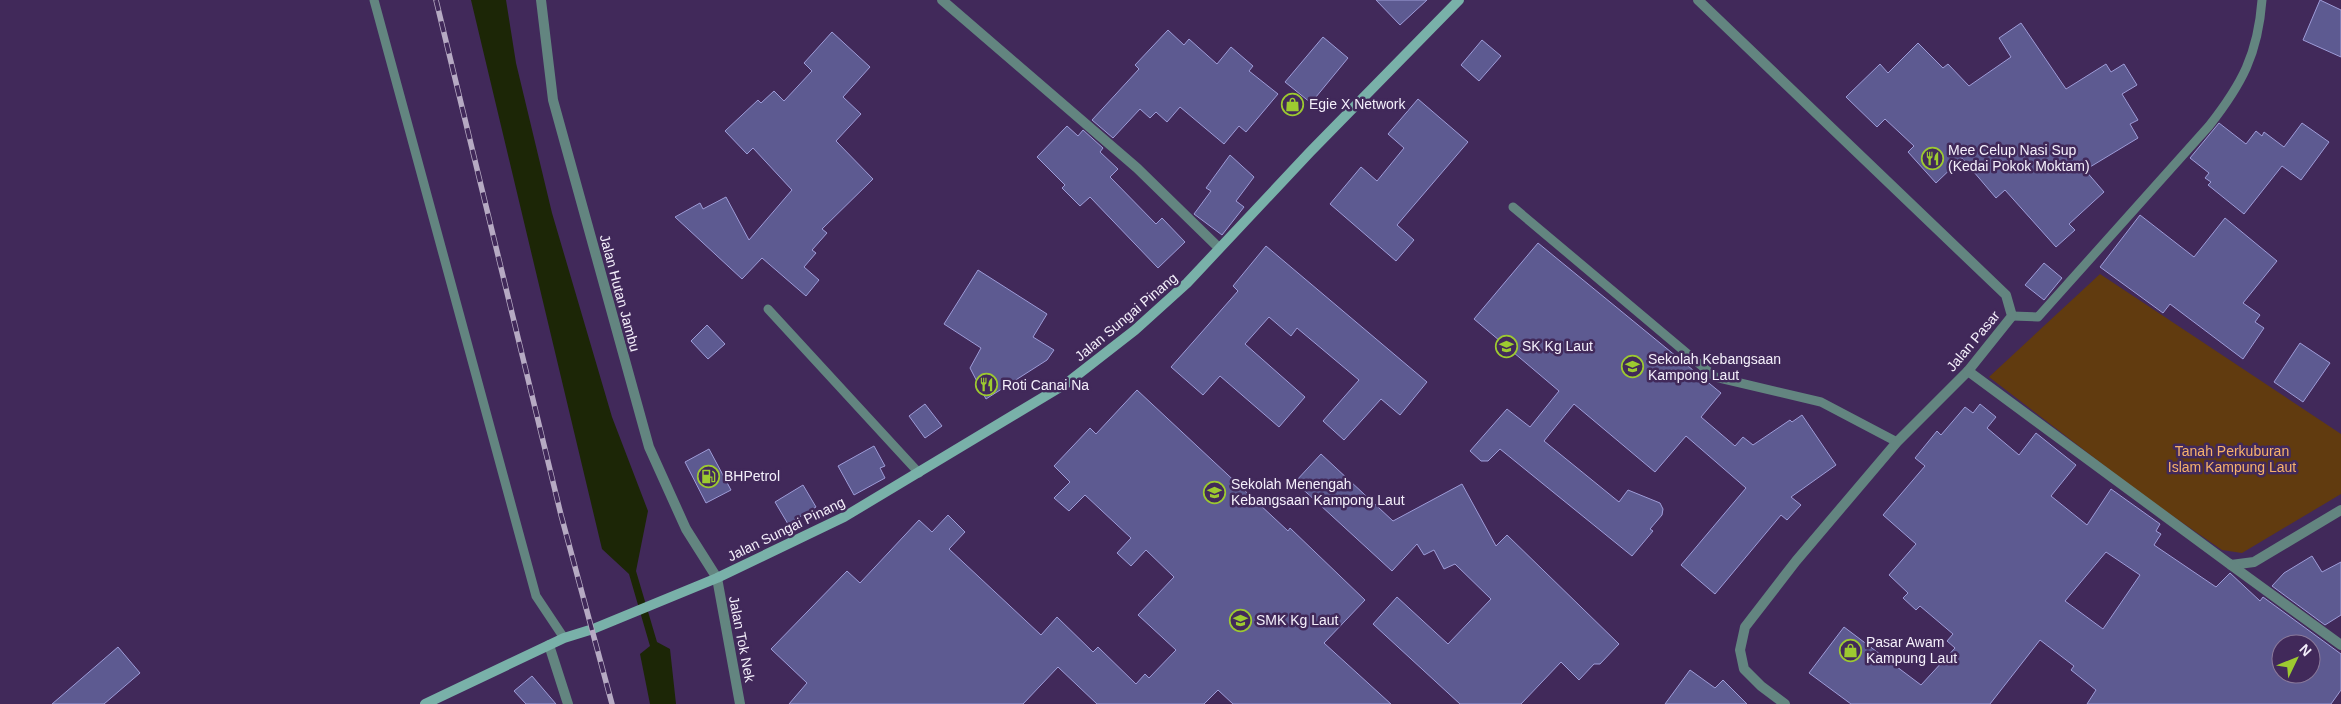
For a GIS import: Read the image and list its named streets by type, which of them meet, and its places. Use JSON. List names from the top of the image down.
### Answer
{
  "streets": {
    "street": [
      "Jalan Hutan Jambu",
      "Jalan Sungai Pinang",
      "Jalan Pasar",
      "Jalan Tok Nek"
    ]
  },
  "crossings": [
    ["Jalan Hutan Jambu", "Jalan Sungai Pinang"],
    ["Jalan Hutan Jambu", "Jalan Tok Nek"],
    ["Jalan Sungai Pinang", "Jalan Tok Nek"]
  ],
  "parks": ["Tanah Perkuburan Islam Kampung Laut"],
  "places": {
    "shop": ["Egie X Network", "Pasar Awam Kampung Laut"],
    "restaurant": ["Mee Celup Nasi Sup (Kedai Pokok Moktam)", "Roti Canai Na"],
    "school or university": [
      "SK Kg Laut",
      "Sekolah Kebangsaan Kampong Laut",
      "Sekolah Menengah Kebangsaan Kampong Laut",
      "SMK Kg Laut"
    ],
    "fuel station": ["BHPetrol"]
  },
  "north": "top right"
}
